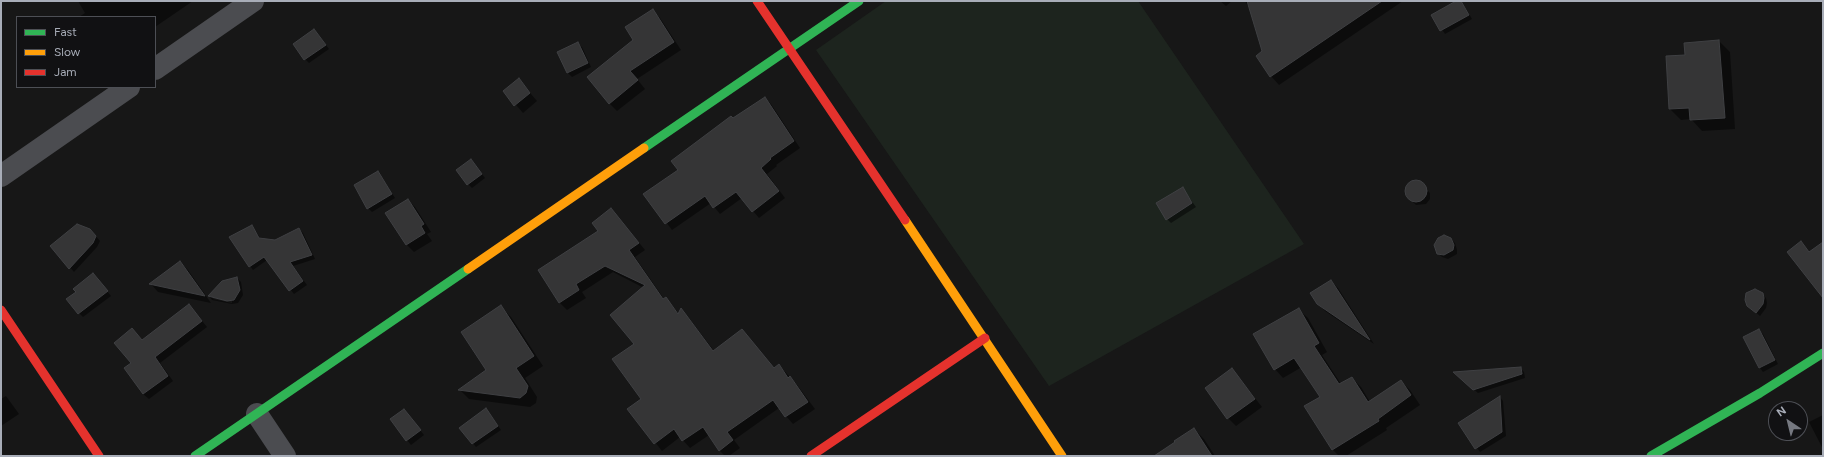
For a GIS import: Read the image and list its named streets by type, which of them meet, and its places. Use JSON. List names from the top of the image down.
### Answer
{
  "legend": ["Fast", "Slow", "Jam"],
  "north": "top left"
}
